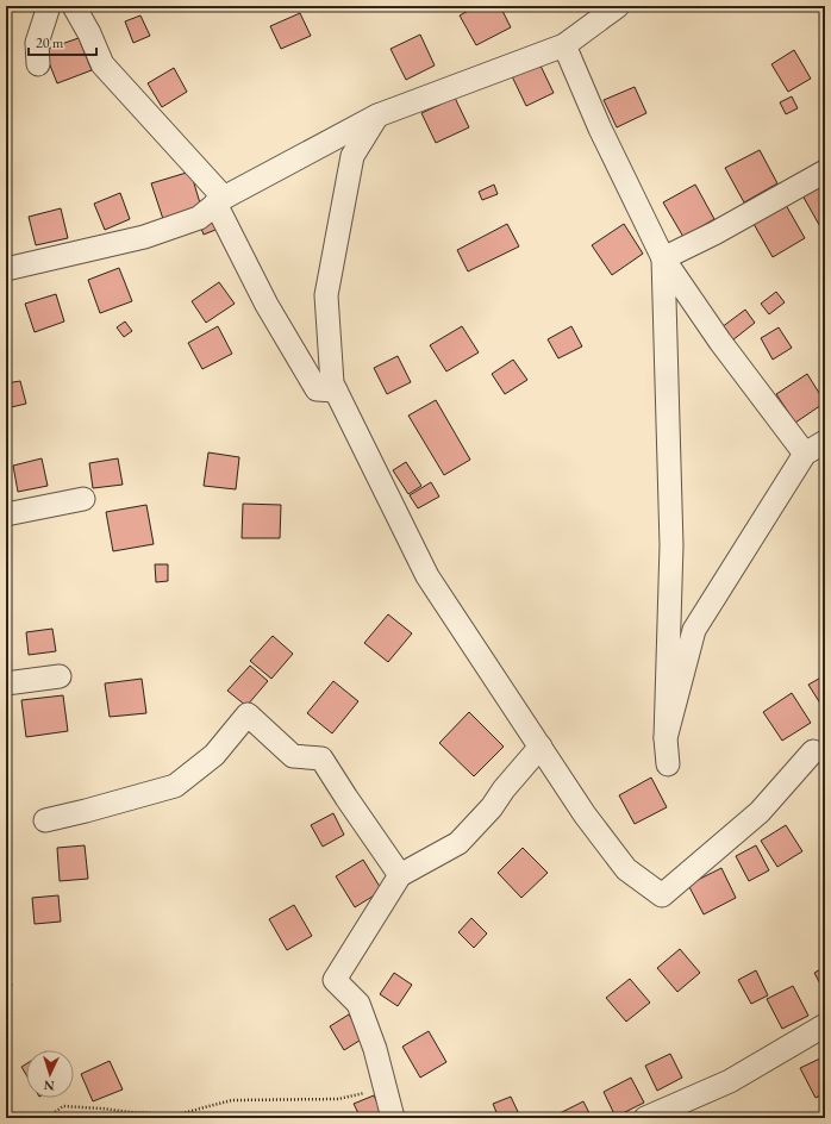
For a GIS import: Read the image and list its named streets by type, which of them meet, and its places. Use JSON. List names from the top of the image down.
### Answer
{
  "scale_bar": "20 m",
  "north": "bottom"
}
